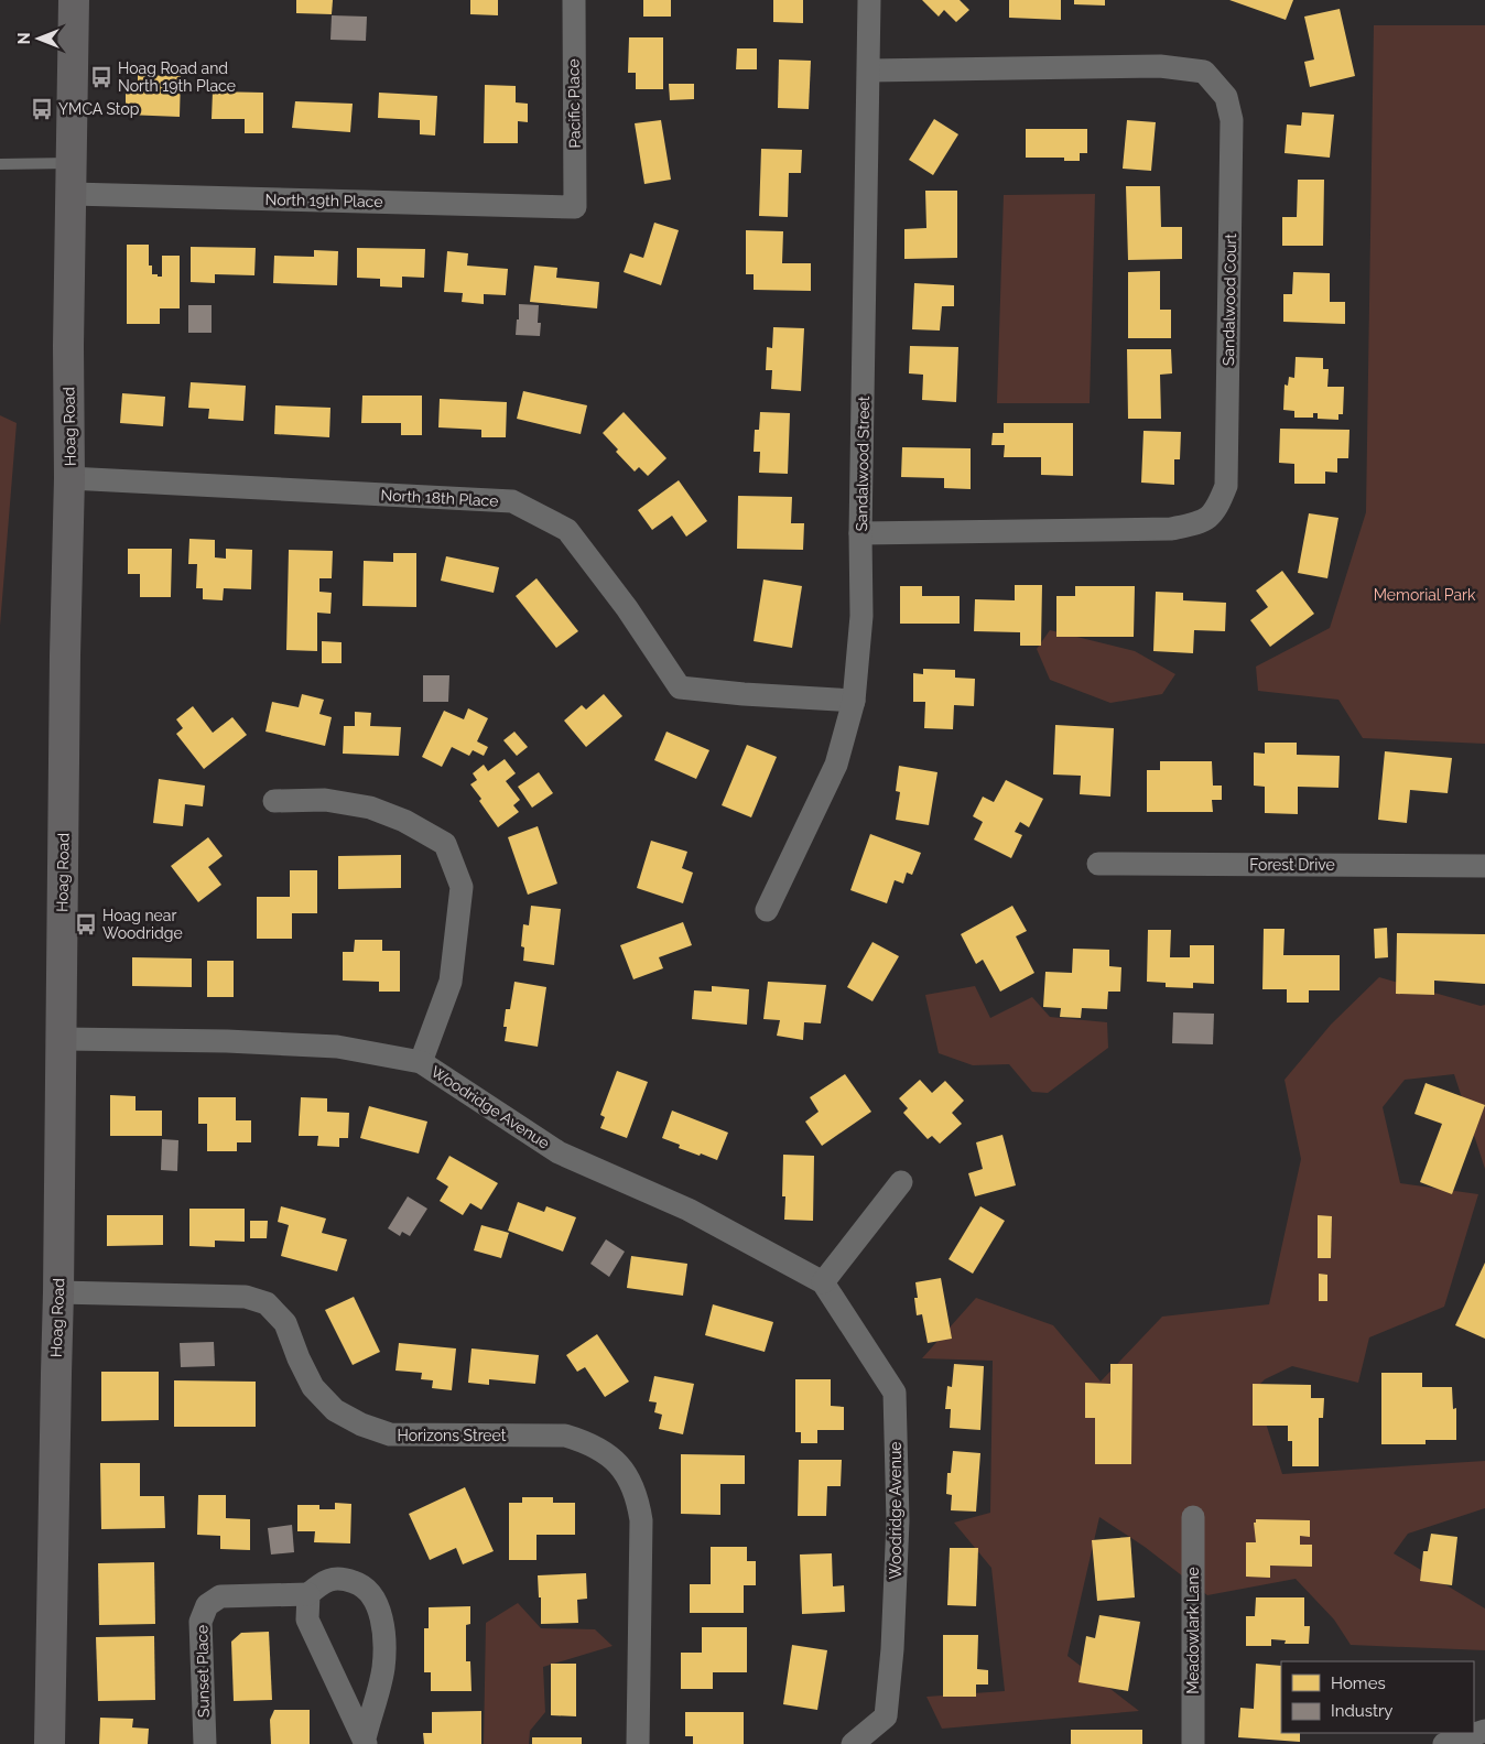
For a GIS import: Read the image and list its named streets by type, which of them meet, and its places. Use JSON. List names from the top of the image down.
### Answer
{
  "streets": {
    "street": [
      "Pacific Place",
      "North 19th Place",
      "Sandalwood Court",
      "Hoag Road",
      "Sandalwood Street",
      "North 18th Place",
      "Forest Drive",
      "Woodridge Avenue",
      "Horizons Street",
      "Meadowlark Lane",
      "Sunset Place"
    ]
  },
  "crossings": [
    ["Pacific Place", "North 19th Place"],
    ["North 19th Place", "Hoag Road"],
    ["Sandalwood Court", "Sandalwood Street"],
    ["Hoag Road", "North 18th Place"],
    ["Hoag Road", "Woodridge Avenue"],
    ["Hoag Road", "Horizons Street"],
    ["Sandalwood Street", "North 18th Place"]
  ],
  "parks": ["Memorial Park"],
  "places": {
    "bus stop": ["Hoag Road and North 19th Place", "YMCA Stop", "Hoag near Woodridge"]
  },
  "legend": ["Homes", "Industry"],
  "north": "left"
}
